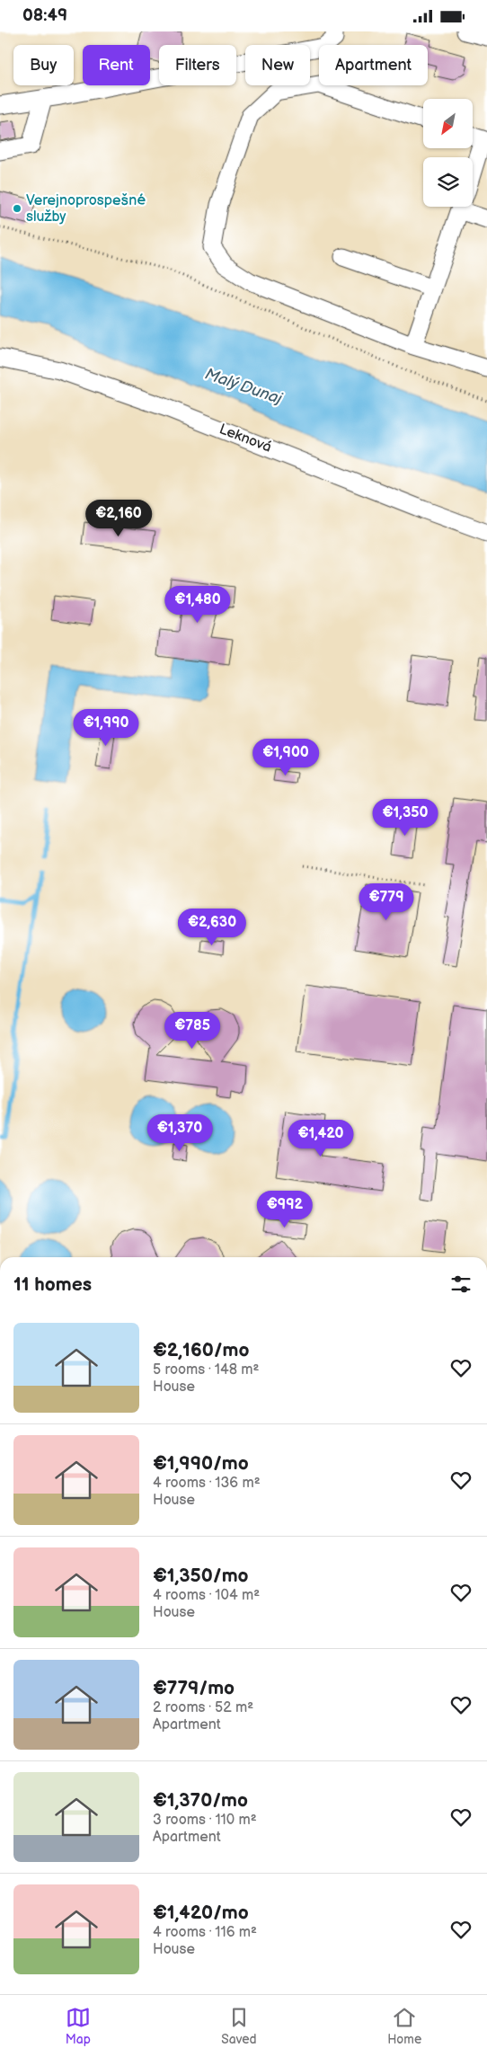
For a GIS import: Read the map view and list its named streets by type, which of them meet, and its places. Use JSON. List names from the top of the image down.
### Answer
{
  "streets": {
    "street": ["Leknová"]
  },
  "water": ["Malý Dunaj"],
  "places": ["Verejnoprospešné služby"],
  "north": "bottom left",
  "page": {
    "status": "08:49",
    "chip": [
      "Buy",
      "Rent",
      "Filters",
      "New",
      "Apartment"
    ],
    "price": [
      "€2,160",
      "€1,480",
      "€1,990",
      "€1,900",
      "€1,350",
      "€779",
      "€2,630",
      "€785",
      "€1,370",
      "€1,420",
      "€992"
    ],
    "heading": "11 homes",
    "list": [
      {
        "name": "€2,160/mo",
        "note": "5 rooms · 148 m² · House"
      },
      {
        "name": "€1,990/mo",
        "note": "4 rooms · 136 m² · House"
      },
      {
        "name": "€1,350/mo",
        "note": "4 rooms · 104 m² · House"
      },
      {
        "name": "€779/mo",
        "note": "2 rooms · 52 m² · Apartment"
      },
      {
        "name": "€1,370/mo",
        "note": "3 rooms · 110 m² · Apartment"
      },
      {
        "name": "€1,420/mo",
        "note": "4 rooms · 116 m² · House"
      }
    ],
    "tabs": ["Map", "Saved", "Home"]
  }
}
